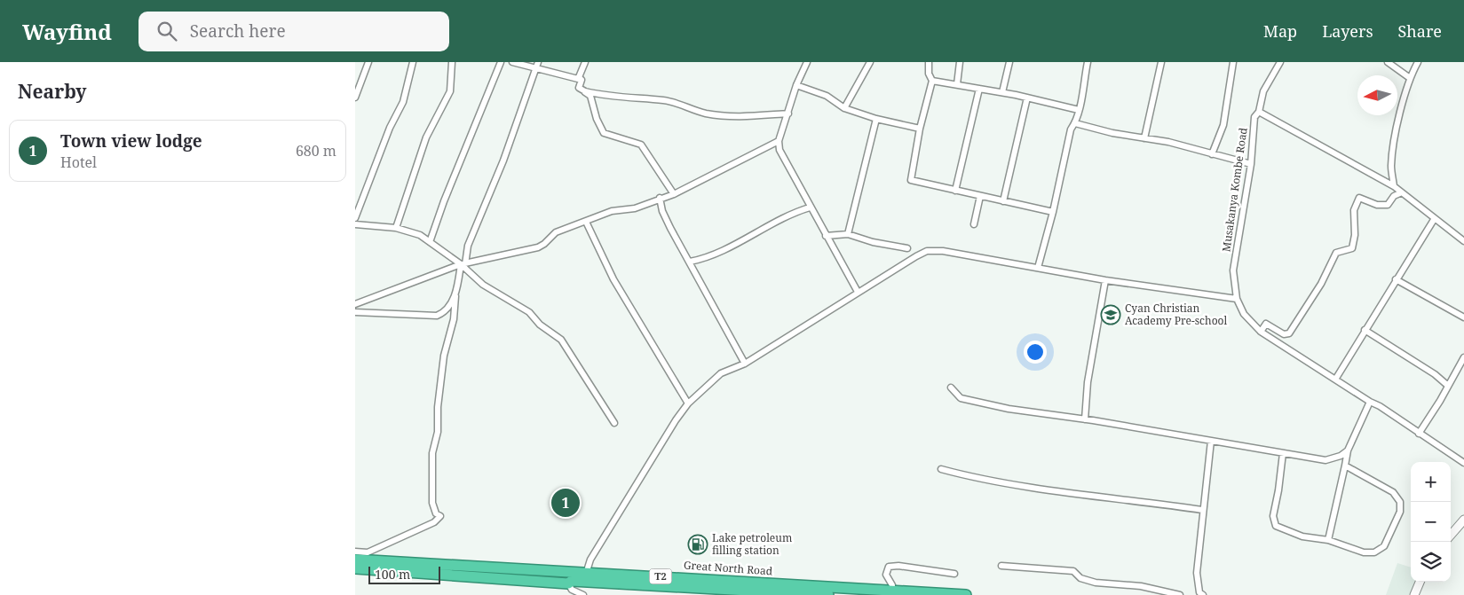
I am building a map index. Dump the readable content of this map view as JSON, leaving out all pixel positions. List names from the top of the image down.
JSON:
{
  "streets": {
    "highway": ["Great North Road", "T2"],
    "street": ["Musakanya Kombe Road"]
  },
  "places": {
    "school or university": ["Cyan Christian Academy Pre-school"],
    "fuel station": ["Lake petroleum filling station"]
  },
  "scale_bar": "100 m",
  "north": "left",
  "page": {
    "header": "Wayfind",
    "search": "Search here",
    "nav": ["Map", "Layers", "Share"],
    "heading": "Nearby",
    "list": [
      {
        "mark": "1",
        "name": "Town view lodge",
        "note": "Hotel",
        "value": "680 m"
      }
    ],
    "map_buttons": ["+", "−"],
    "pins": "1",
    "scale": "100 m"
  }
}
